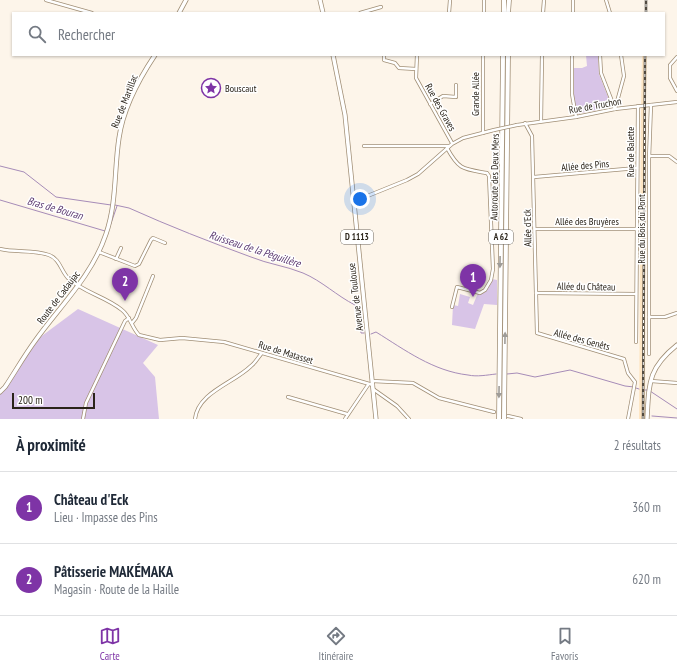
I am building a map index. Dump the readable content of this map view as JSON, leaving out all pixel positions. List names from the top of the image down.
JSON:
{
  "streets": {
    "highway": ["Autoroute des Deux Mers", "A 62"],
    "street": [
      "Grande Allée",
      "Rue de Martillac",
      "Rue de Truchon",
      "Rue des Graves",
      "Rue de Balette",
      "Allée des Pins",
      "Allée des Bruyères",
      "Allée d'Eck",
      "Rue du Bois du Pont",
      "D 1113",
      "Allée du Château",
      "Route de Cadaujac",
      "Avenue de Toulouse",
      "Allée des Genêts",
      "Rue de Matasset"
    ]
  },
  "crossings": [
    ["Grande Allée", "Rue de Truchon"],
    ["Rue de Martillac", "Route de Cadaujac"],
    ["Rue de Truchon", "Rue de Balette"],
    ["Rue de Truchon", "Allée d'Eck"],
    ["Rue de Truchon", "Rue du Bois du Pont"],
    ["Rue de Balette", "Allée des Pins"],
    ["Rue de Balette", "Allée des Bruyères"],
    ["Rue de Balette", "Allée du Château"],
    ["Allée des Pins", "Allée d'Eck"],
    ["Allée des Bruyères", "Allée d'Eck"],
    ["Allée d'Eck", "Allée du Château"],
    ["Allée d'Eck", "Allée des Genêts"],
    ["Route de Cadaujac", "Rue de Matasset"],
    ["Avenue de Toulouse", "Rue de Matasset"]
  ],
  "water": ["Bras de Bouran", "Ruisseau de la Péguillère"],
  "places": {
    "place": ["Bouscaut"]
  },
  "scale_bar": "200 m",
  "page": {
    "search": "Rechercher",
    "pins": ["1", "2"],
    "scale": "200 m",
    "heading": ["À proximité", "2 résultats"],
    "list": [
      {
        "mark": "1",
        "name": "Château d'Eck",
        "note": "Lieu · Impasse des Pins",
        "value": "360 m"
      },
      {
        "mark": "2",
        "name": "Pâtisserie MAKÉMAKA",
        "note": "Magasin · Route de la Haille",
        "value": "620 m"
      }
    ],
    "nav": ["Carte", "Itinéraire", "Favoris"]
  }
}
